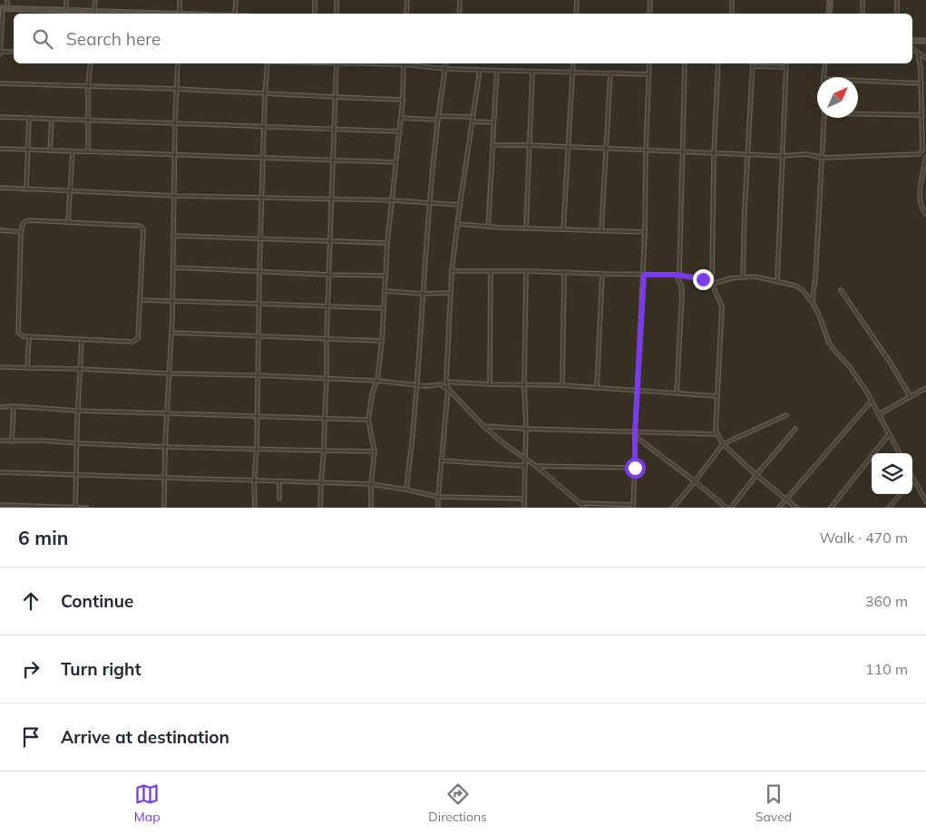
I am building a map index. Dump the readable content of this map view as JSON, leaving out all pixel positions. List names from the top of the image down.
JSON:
{
  "north": "top right",
  "page": {
    "search": "Search here",
    "heading": ["6 min", "Walk · 470 m"],
    "list": [
      ["Continue", "360 m"],
      ["Turn right", "110 m"],
      "Arrive at destination"
    ],
    "nav": ["Map", "Directions", "Saved"]
  }
}
